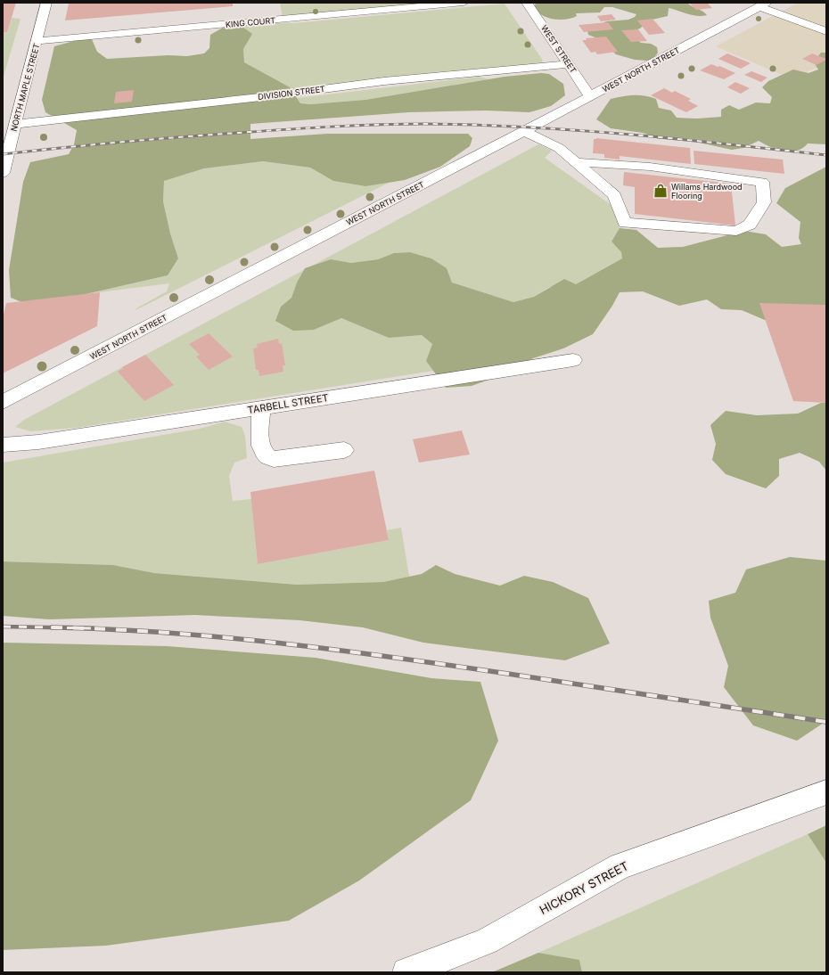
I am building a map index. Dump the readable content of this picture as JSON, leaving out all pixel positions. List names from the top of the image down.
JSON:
{
  "streets": {
    "street": [
      "KING COURT",
      "WEST STREET",
      "WEST NORTH STREET",
      "NORTH MAPLE STREET",
      "DIVISION STREET",
      "TARBELL STREET",
      "HICKORY STREET"
    ]
  },
  "crossings": [
    ["KING COURT", "NORTH MAPLE STREET"],
    ["WEST STREET", "WEST NORTH STREET"],
    ["WEST STREET", "DIVISION STREET"],
    ["NORTH MAPLE STREET", "DIVISION STREET"]
  ],
  "places": {
    "shop": ["Willams Hardwood Flooring"]
  }
}
